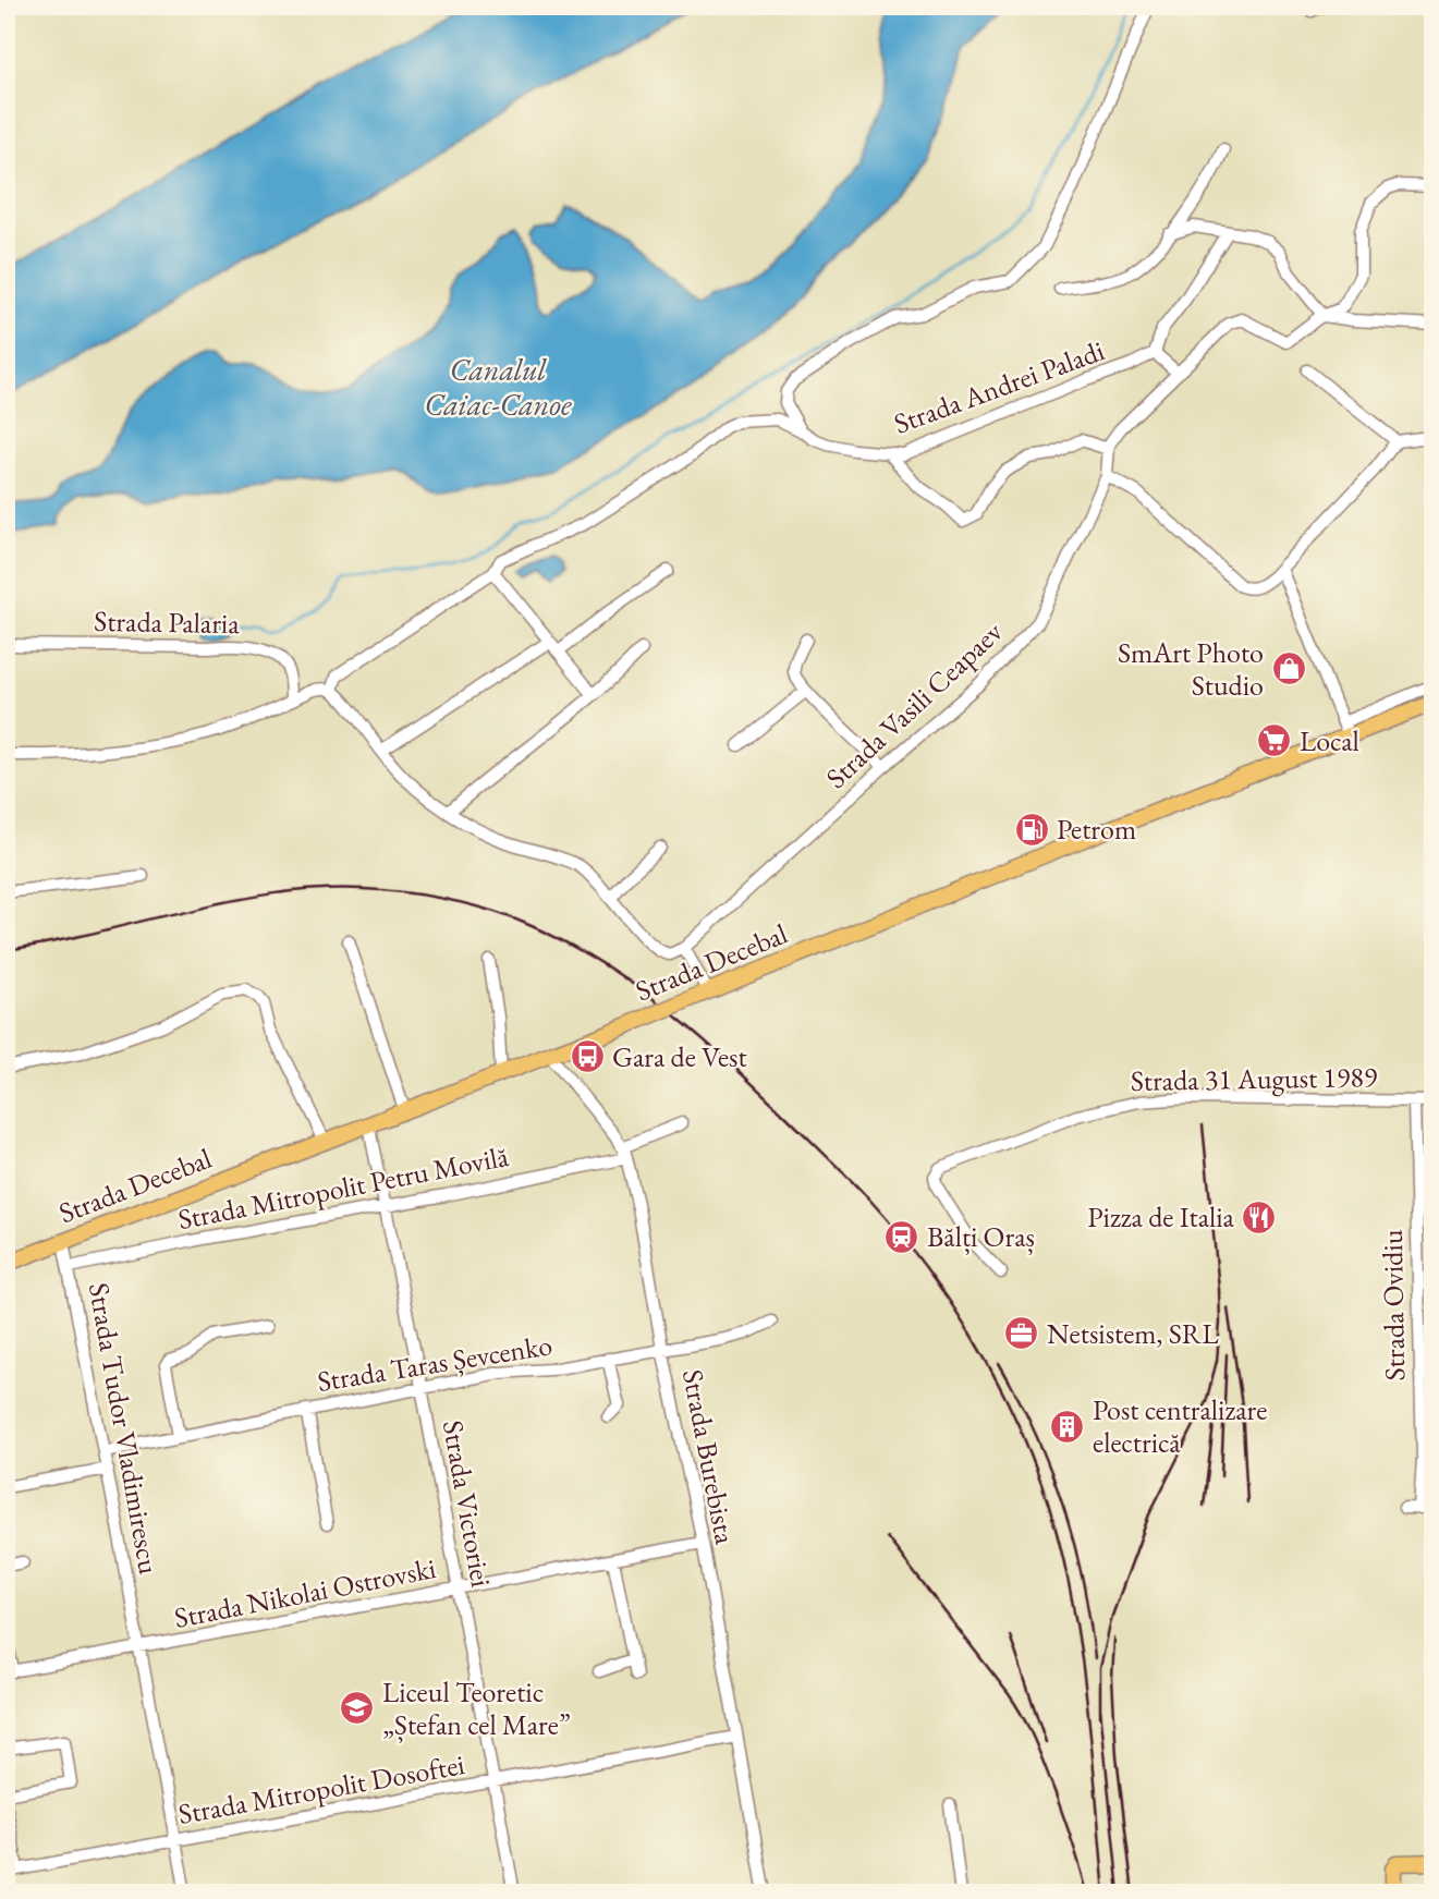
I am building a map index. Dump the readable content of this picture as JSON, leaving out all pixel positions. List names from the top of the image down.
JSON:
{
  "streets": {
    "main road": ["Strada Decebal"],
    "street": [
      "Strada Andrei Paladi",
      "Strada Palaria",
      "Strada Vasili Ceapaev",
      "Strada 31 August 1989",
      "Strada Mitropolit Petru Movilă",
      "Strada Ovidiu",
      "Strada Taras Șevcenko",
      "Strada Tudor Vladimirescu",
      "Strada Burebista",
      "Strada Victoriei",
      "Strada Nikolai Ostrovski",
      "Strada Mitropolit Dosoftei"
    ]
  },
  "crossings": [
    ["Strada Decebal", "Strada Tudor Vladimirescu"],
    ["Strada Decebal", "Strada Burebista"],
    ["Strada Decebal", "Strada Victoriei"],
    ["Strada 31 August 1989", "Strada Ovidiu"],
    ["Strada Mitropolit Petru Movilă", "Strada Tudor Vladimirescu"],
    ["Strada Mitropolit Petru Movilă", "Strada Burebista"],
    ["Strada Mitropolit Petru Movilă", "Strada Victoriei"],
    ["Strada Taras Șevcenko", "Strada Tudor Vladimirescu"],
    ["Strada Taras Șevcenko", "Strada Burebista"],
    ["Strada Taras Șevcenko", "Strada Victoriei"],
    ["Strada Tudor Vladimirescu", "Strada Nikolai Ostrovski"],
    ["Strada Tudor Vladimirescu", "Strada Mitropolit Dosoftei"],
    ["Strada Burebista", "Strada Nikolai Ostrovski"],
    ["Strada Burebista", "Strada Mitropolit Dosoftei"],
    ["Strada Victoriei", "Strada Nikolai Ostrovski"],
    ["Strada Victoriei", "Strada Mitropolit Dosoftei"]
  ],
  "water": ["Canalul Caiac-Canoe"],
  "places": {
    "shop": ["SmArt Photo Studio"],
    "supermarket": ["Local"],
    "fuel station": ["Petrom"],
    "bus stop": ["Gara de Vest"],
    "restaurant": ["Pizza de Italia"],
    "station": ["Bălți Oraș"],
    "office": ["Netsistem, SRL"],
    "building": ["Post centralizare electrică"],
    "school or university": ["Liceul Teoretic „Ștefan cel Mare”"]
  }
}
